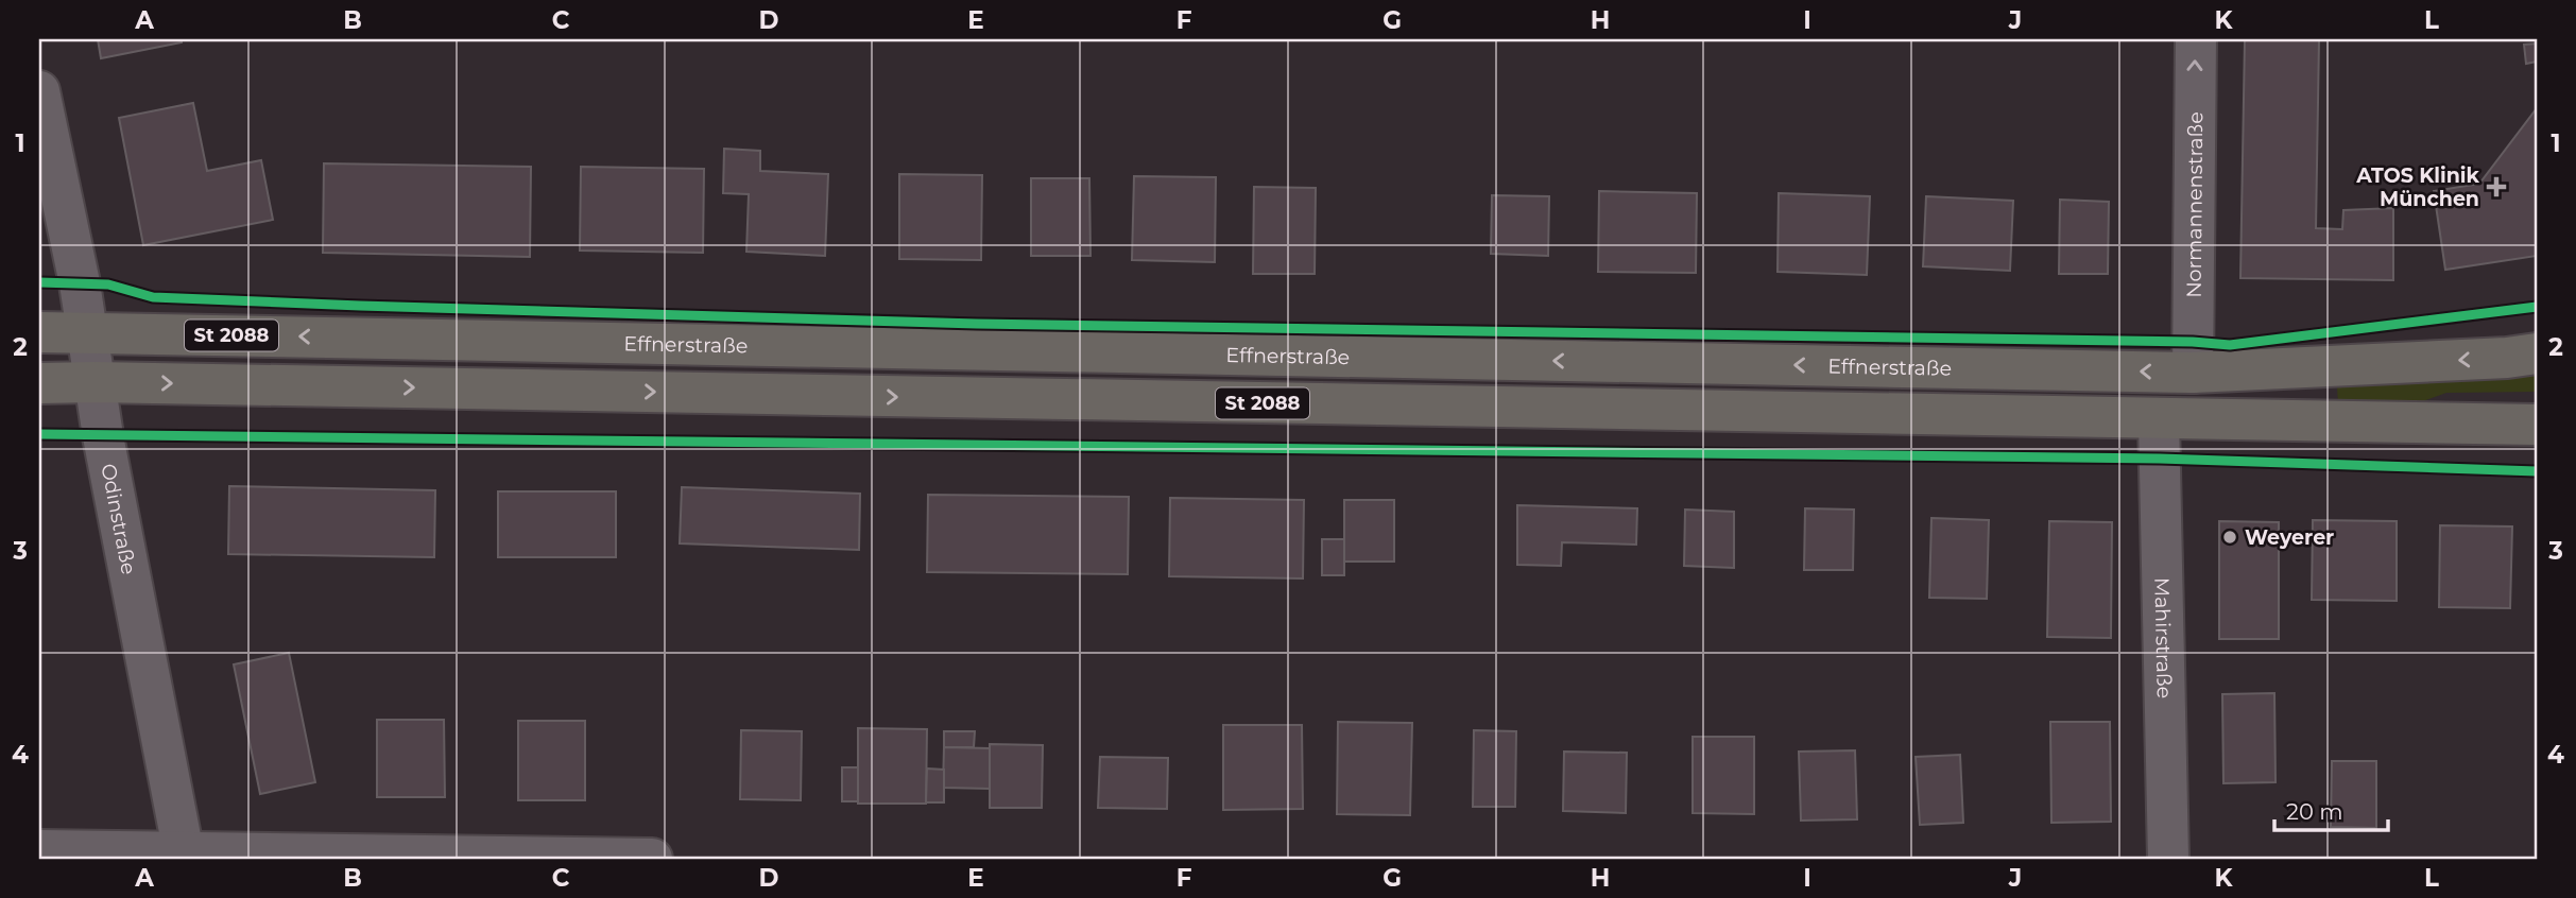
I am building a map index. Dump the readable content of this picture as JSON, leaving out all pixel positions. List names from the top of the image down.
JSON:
{
  "streets": {
    "main road": ["St 2088", "Effnerstraße"],
    "street": ["Normannenstraße", "Odinstraße", "Mahirstraße"]
  },
  "crossings": [
    ["Normannenstraße", "Effnerstraße"],
    ["St 2088", "Odinstraße"],
    ["St 2088", "Mahirstraße"],
    ["Effnerstraße", "Odinstraße"]
  ],
  "one_way": ["Normannenstraße"],
  "places": {
    "health": ["ATOS Klinik München"],
    "other": ["Weyerer"]
  },
  "scale_bar": "20 m",
  "grid": {
    "columns": [
      "A",
      "B",
      "C",
      "D",
      "E",
      "F",
      "G",
      "H",
      "I",
      "J",
      "K",
      "L"
    ],
    "rows": [
      "1",
      "2",
      "3",
      "4"
    ]
  }
}
